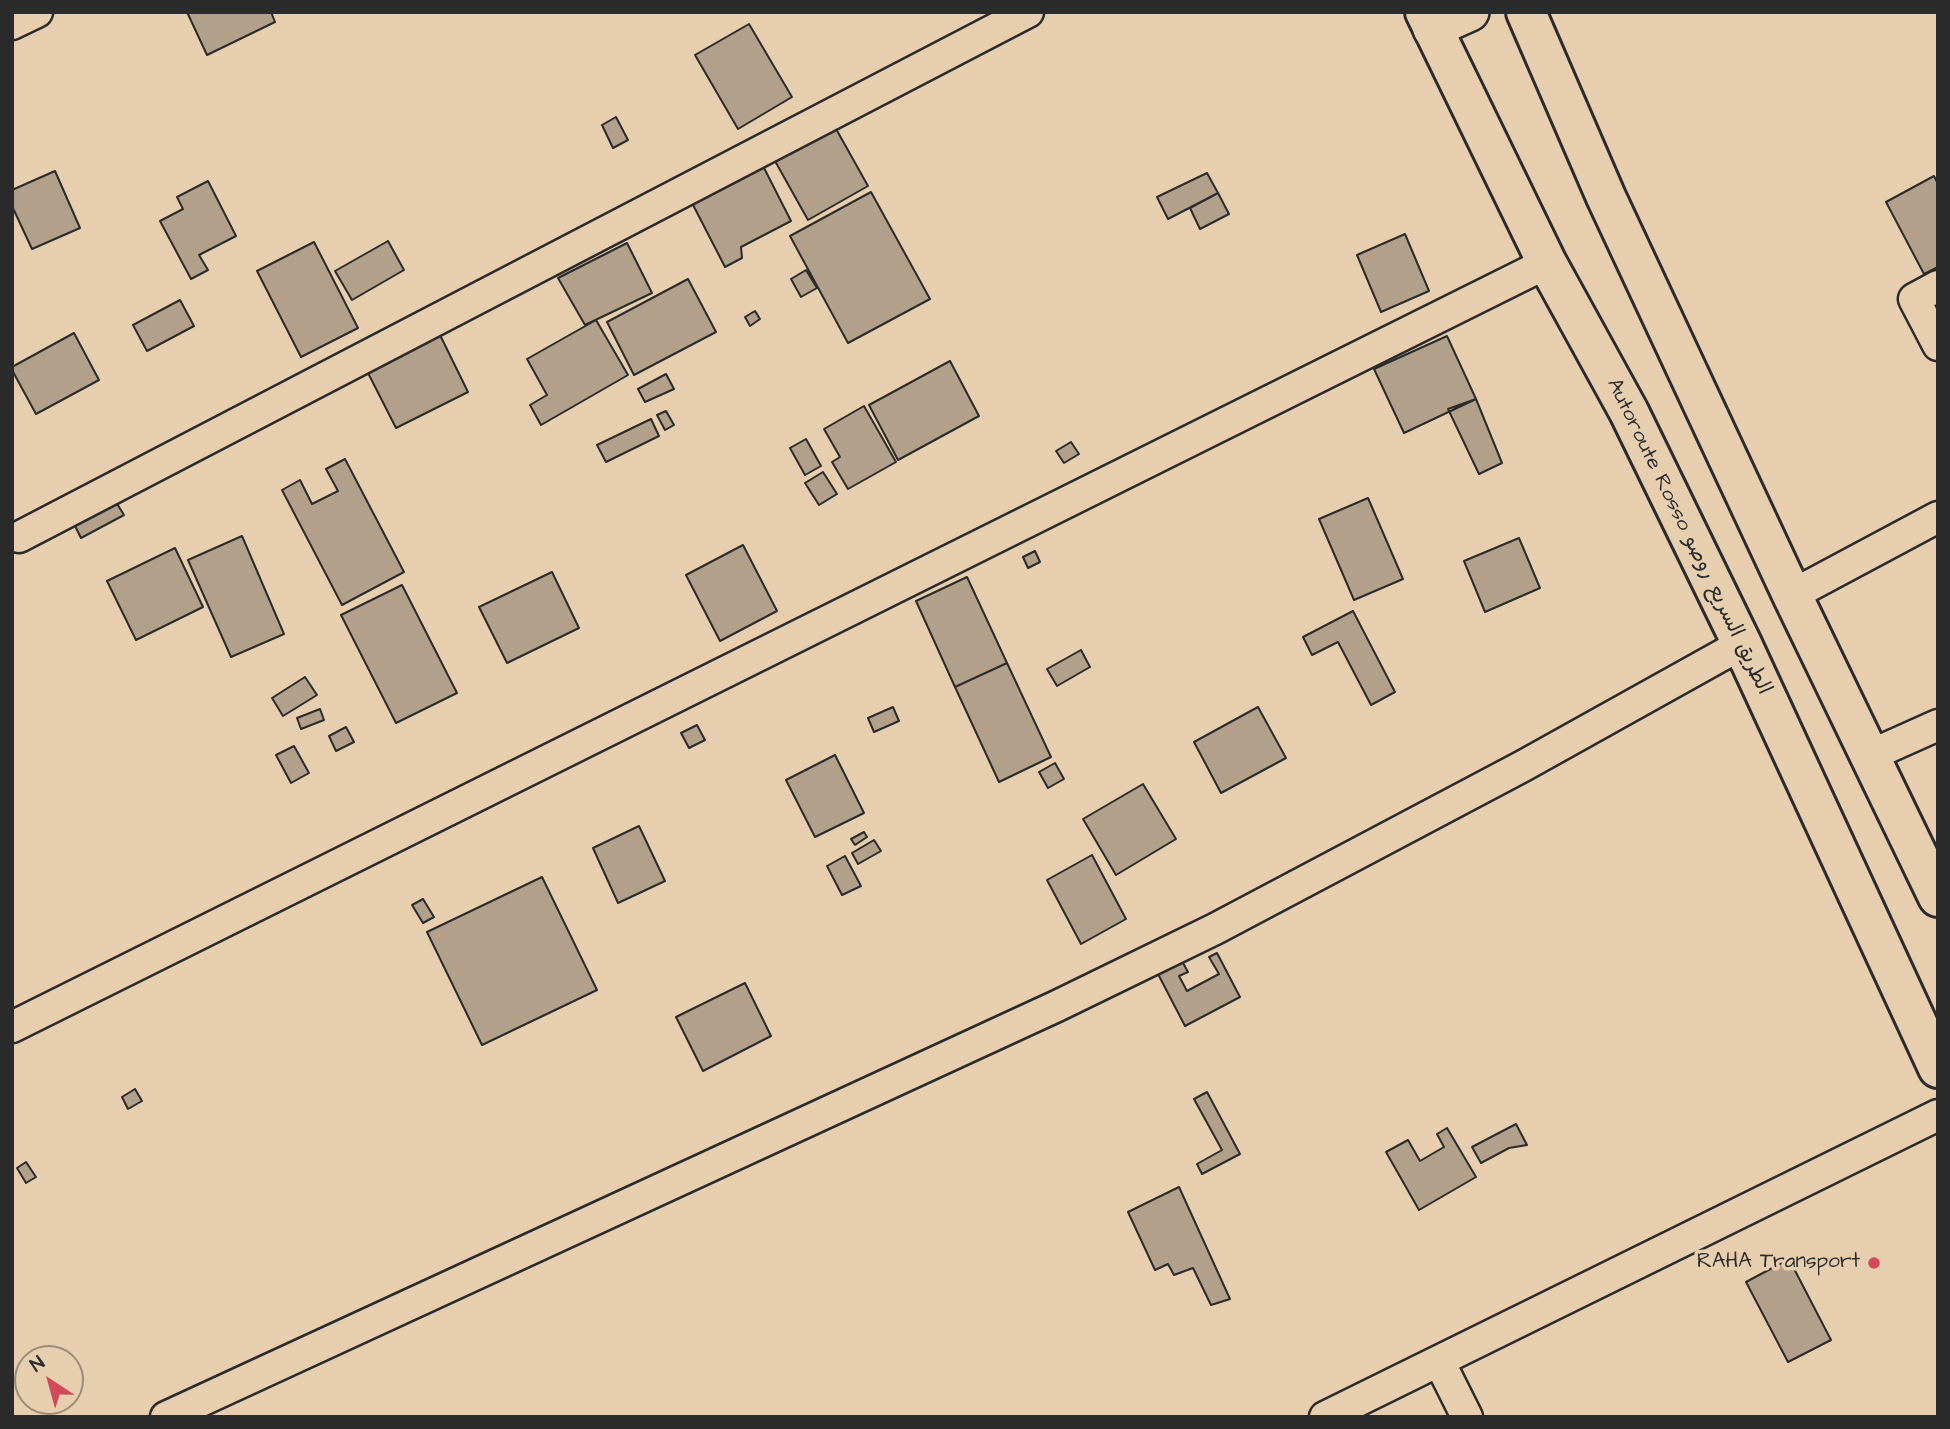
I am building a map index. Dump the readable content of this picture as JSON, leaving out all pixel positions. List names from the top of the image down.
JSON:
{
  "streets": {
    "highway": ["Autoroute Rosso الطريق السريع روصو"]
  },
  "places": ["RAHA Transport"],
  "north": "top left"
}
